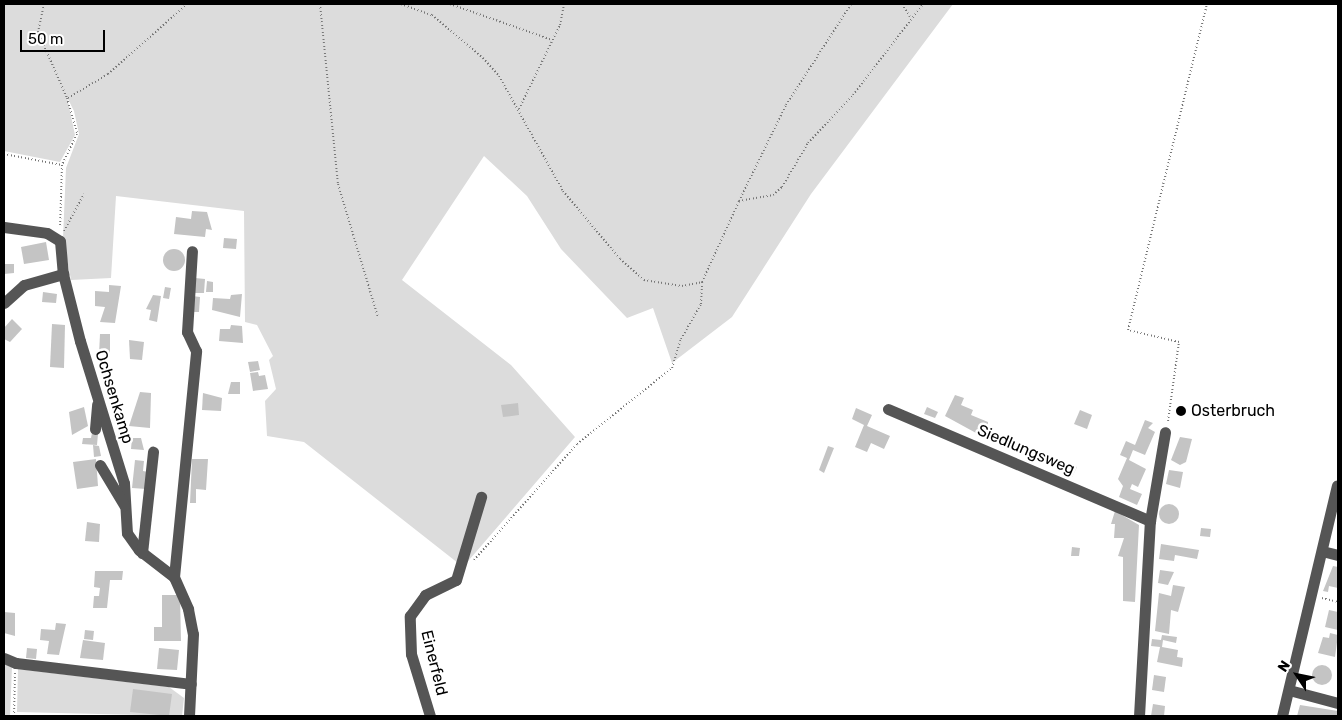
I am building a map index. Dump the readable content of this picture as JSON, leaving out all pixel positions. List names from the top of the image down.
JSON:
{
  "streets": {
    "street": ["Ochsenkamp", "Siedlungsweg", "Einerfeld"]
  },
  "places": ["Osterbruch"],
  "scale_bar": "50 m",
  "north": "top left"
}
